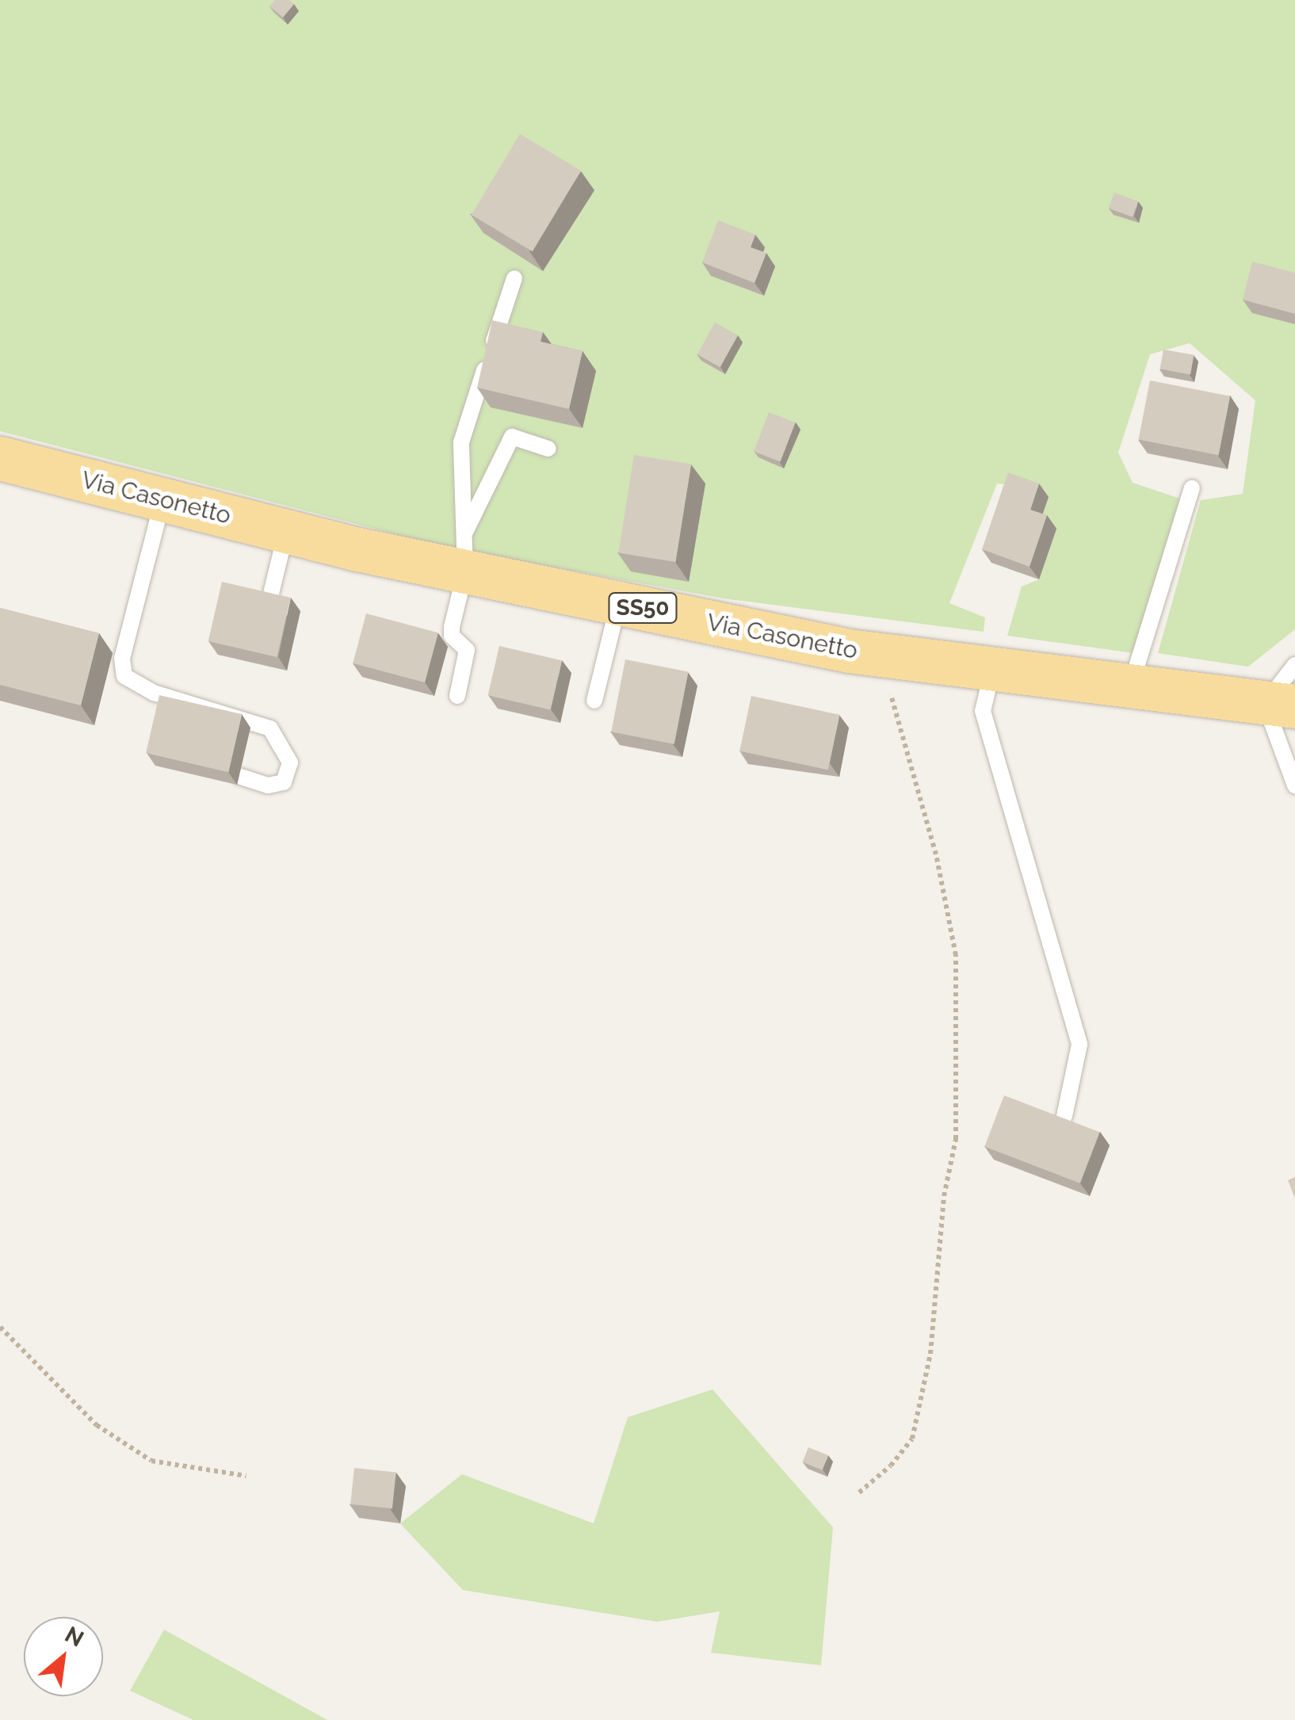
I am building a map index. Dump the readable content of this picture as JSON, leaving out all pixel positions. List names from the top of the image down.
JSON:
{
  "streets": {
    "main road": ["Via Casonetto", "SS50"]
  },
  "north": "top right"
}
